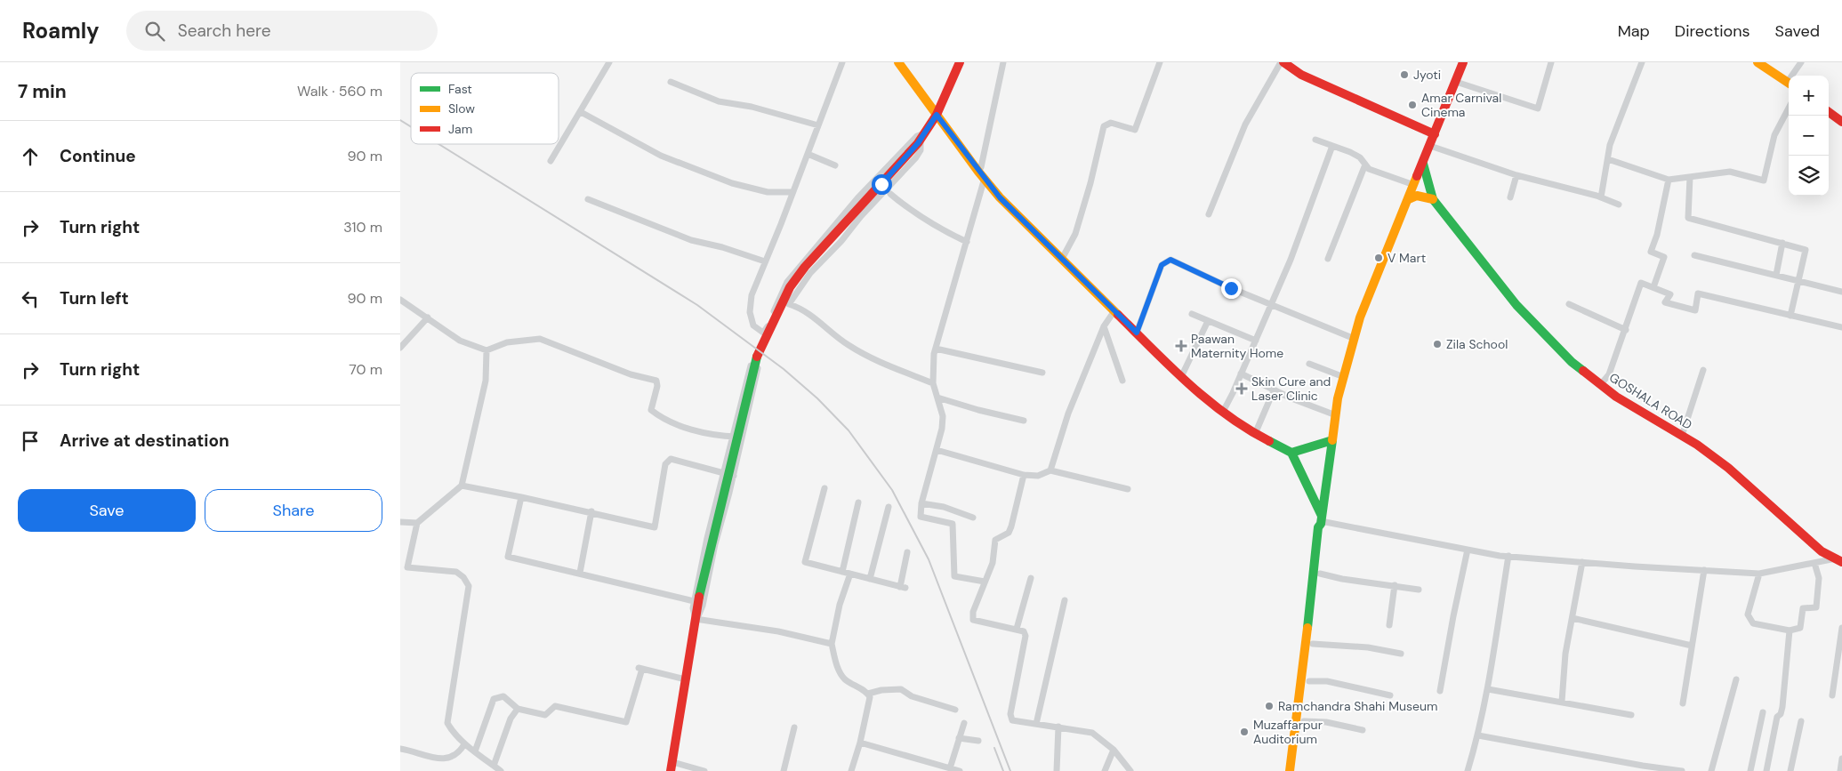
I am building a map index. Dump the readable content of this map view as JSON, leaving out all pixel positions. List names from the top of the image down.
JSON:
{
  "streets": {
    "main road": ["GOSHALA ROAD"]
  },
  "places": {
    "other": [
      "Jyoti",
      "Amar Carnival Cinema",
      "V Mart",
      "Zila School",
      "Ramchandra Shahi Museum",
      "Muzaffarpur Auditorium"
    ],
    "health": ["Paawan Maternity Home", "Skin Cure and Laser Clinic"]
  },
  "legend": ["Fast", "Slow", "Jam"],
  "page": {
    "header": "Roamly",
    "search": "Search here",
    "nav": ["Map", "Directions", "Saved"],
    "heading": ["7 min", "Walk · 560 m"],
    "map_buttons": ["+", "−"],
    "list": [
      ["Continue", "90 m"],
      ["Turn right", "310 m"],
      ["Turn left", "90 m"],
      ["Turn right", "70 m"],
      "Arrive at destination"
    ],
    "buttons": ["Save", "Share"]
  }
}
